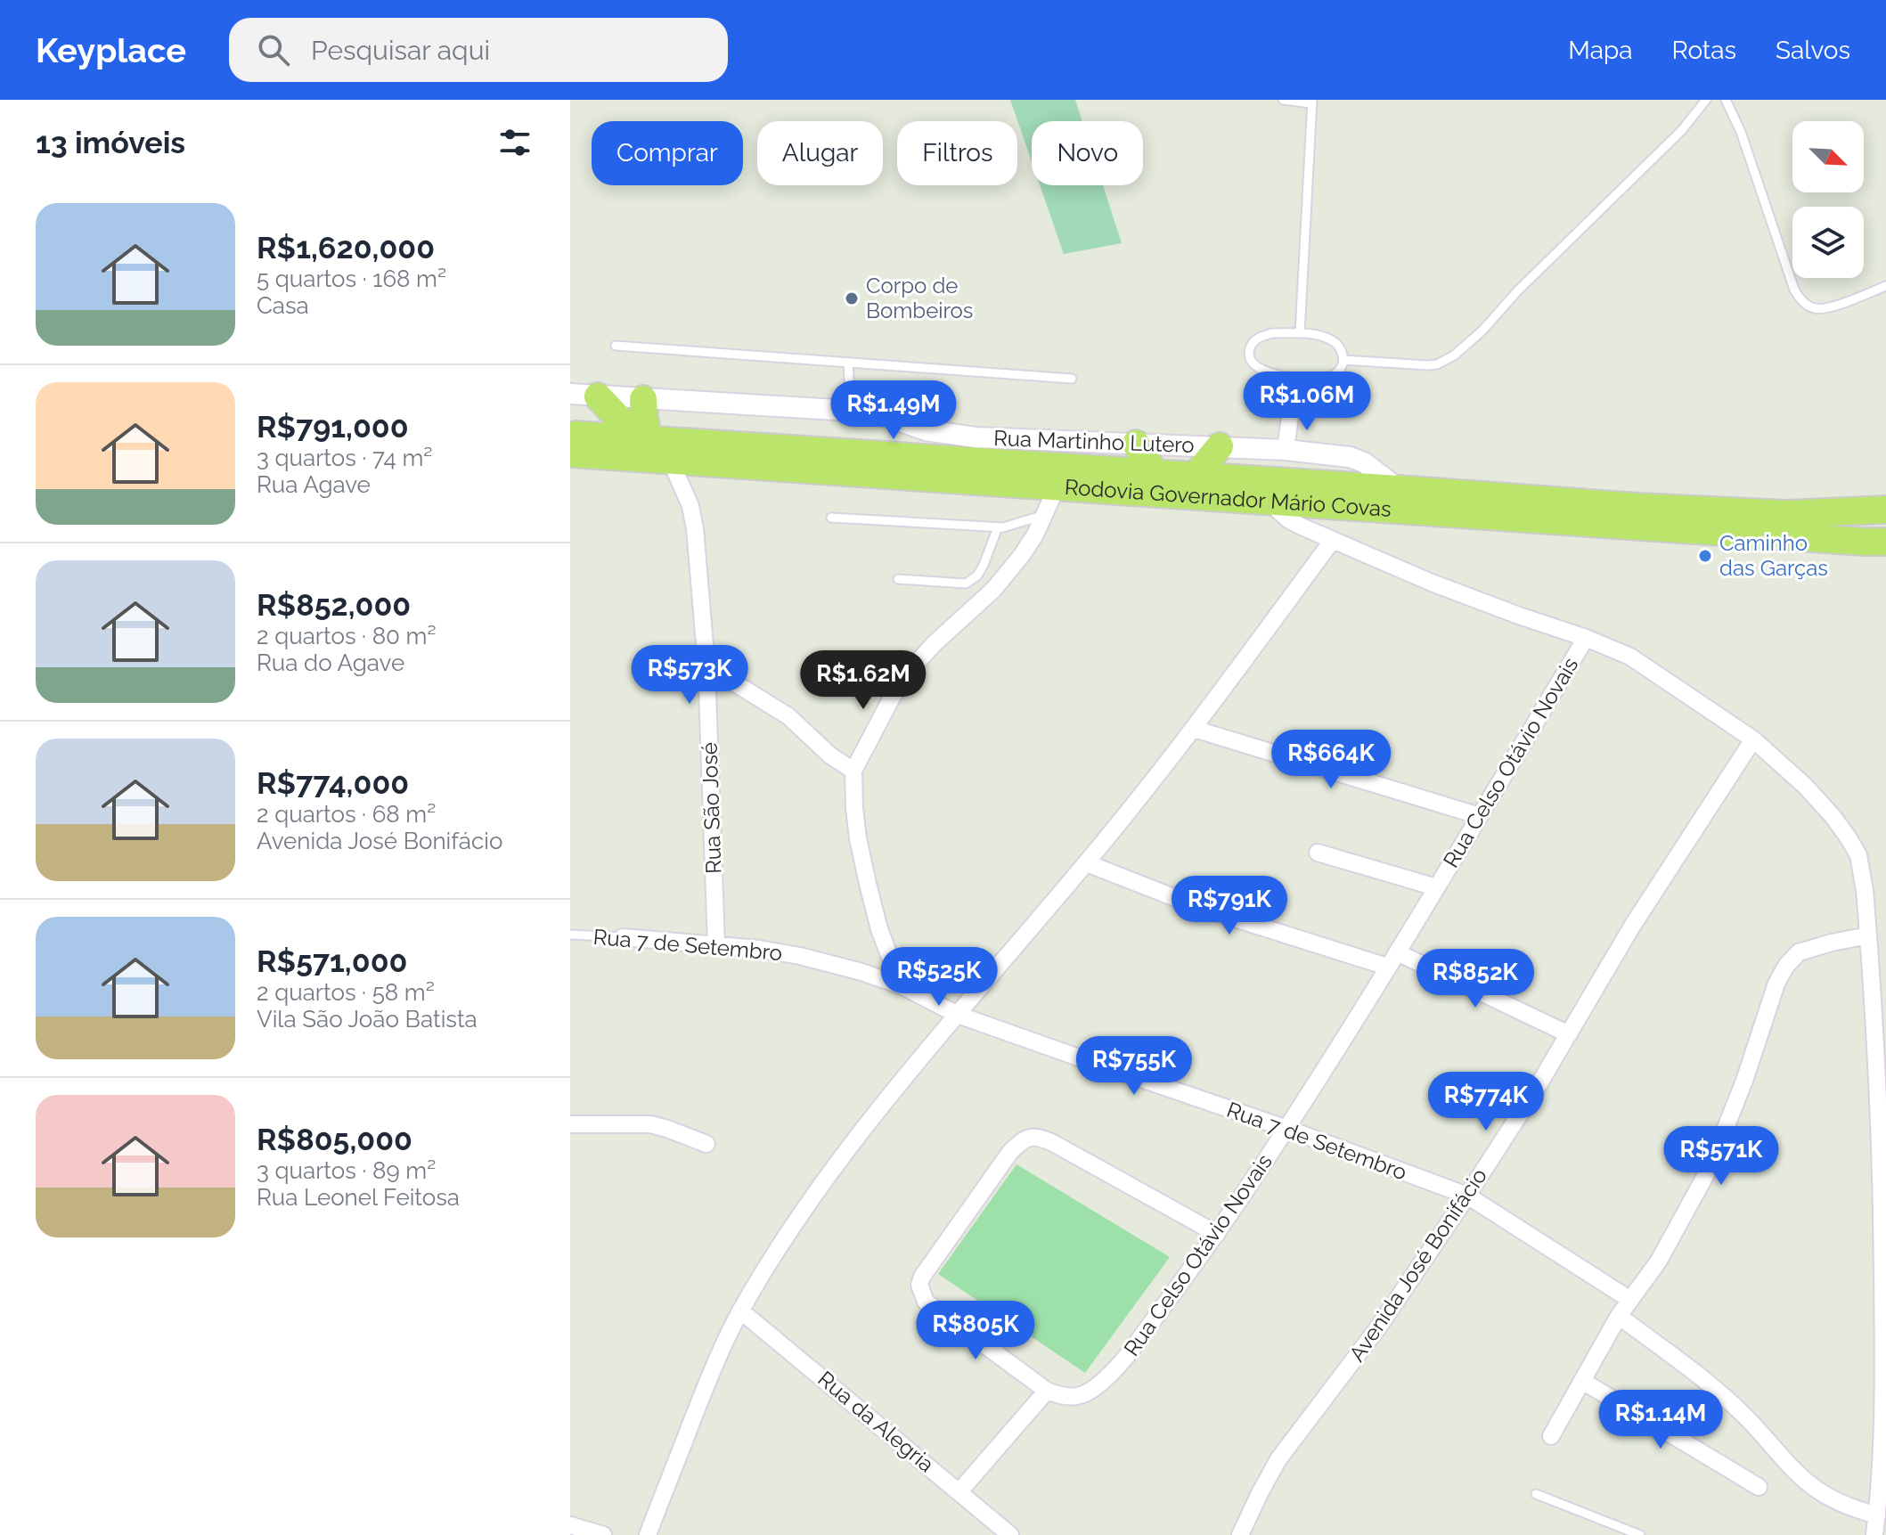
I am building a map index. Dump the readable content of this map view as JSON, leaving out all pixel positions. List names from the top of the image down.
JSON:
{
  "streets": {
    "highway": ["Rodovia Governador Mário Covas"],
    "street": [
      "Rua Martinho Lutero",
      "Rua Celso Otávio Novais",
      "Rua São José",
      "Rua 7 de Setembro",
      "Avenida José Bonifácio",
      "Rua da Alegria"
    ]
  },
  "crossings": [
    ["Rua Martinho Lutero", "Rodovia Governador Mário Covas"],
    ["Rodovia Governador Mário Covas", "Rua São José"],
    ["Rua Celso Otávio Novais", "Rua 7 de Setembro"],
    ["Rua São José", "Rua 7 de Setembro"],
    ["Rua 7 de Setembro", "Avenida José Bonifácio"]
  ],
  "places": ["Corpo de Bombeiros", "Caminho das Garças"],
  "north": "bottom right",
  "page": {
    "header": "Keyplace",
    "search": "Pesquisar aqui",
    "nav": ["Mapa", "Rotas", "Salvos"],
    "heading": "13 imóveis",
    "chip": [
      "Comprar",
      "Alugar",
      "Filtros",
      "Novo"
    ],
    "list": [
      {
        "name": "R$1,620,000",
        "note": "5 quartos · 168 m² · Casa"
      },
      {
        "name": "R$791,000",
        "note": "3 quartos · 74 m² · Rua Agave"
      },
      {
        "name": "R$852,000",
        "note": "2 quartos · 80 m² · Rua do Agave"
      },
      {
        "name": "R$774,000",
        "note": "2 quartos · 68 m² · Avenida José Bonifácio"
      },
      {
        "name": "R$571,000",
        "note": "2 quartos · 58 m² · Vila São João Batista"
      },
      {
        "name": "R$805,000",
        "note": "3 quartos · 89 m² · Rua Leonel Feitosa"
      }
    ],
    "price": [
      "R$1.06M",
      "R$1.49M",
      "R$573K",
      "R$1.62M",
      "R$664K",
      "R$791K",
      "R$525K",
      "R$852K",
      "R$755K",
      "R$774K",
      "R$571K",
      "R$805K",
      "R$1.14M"
    ]
  }
}
